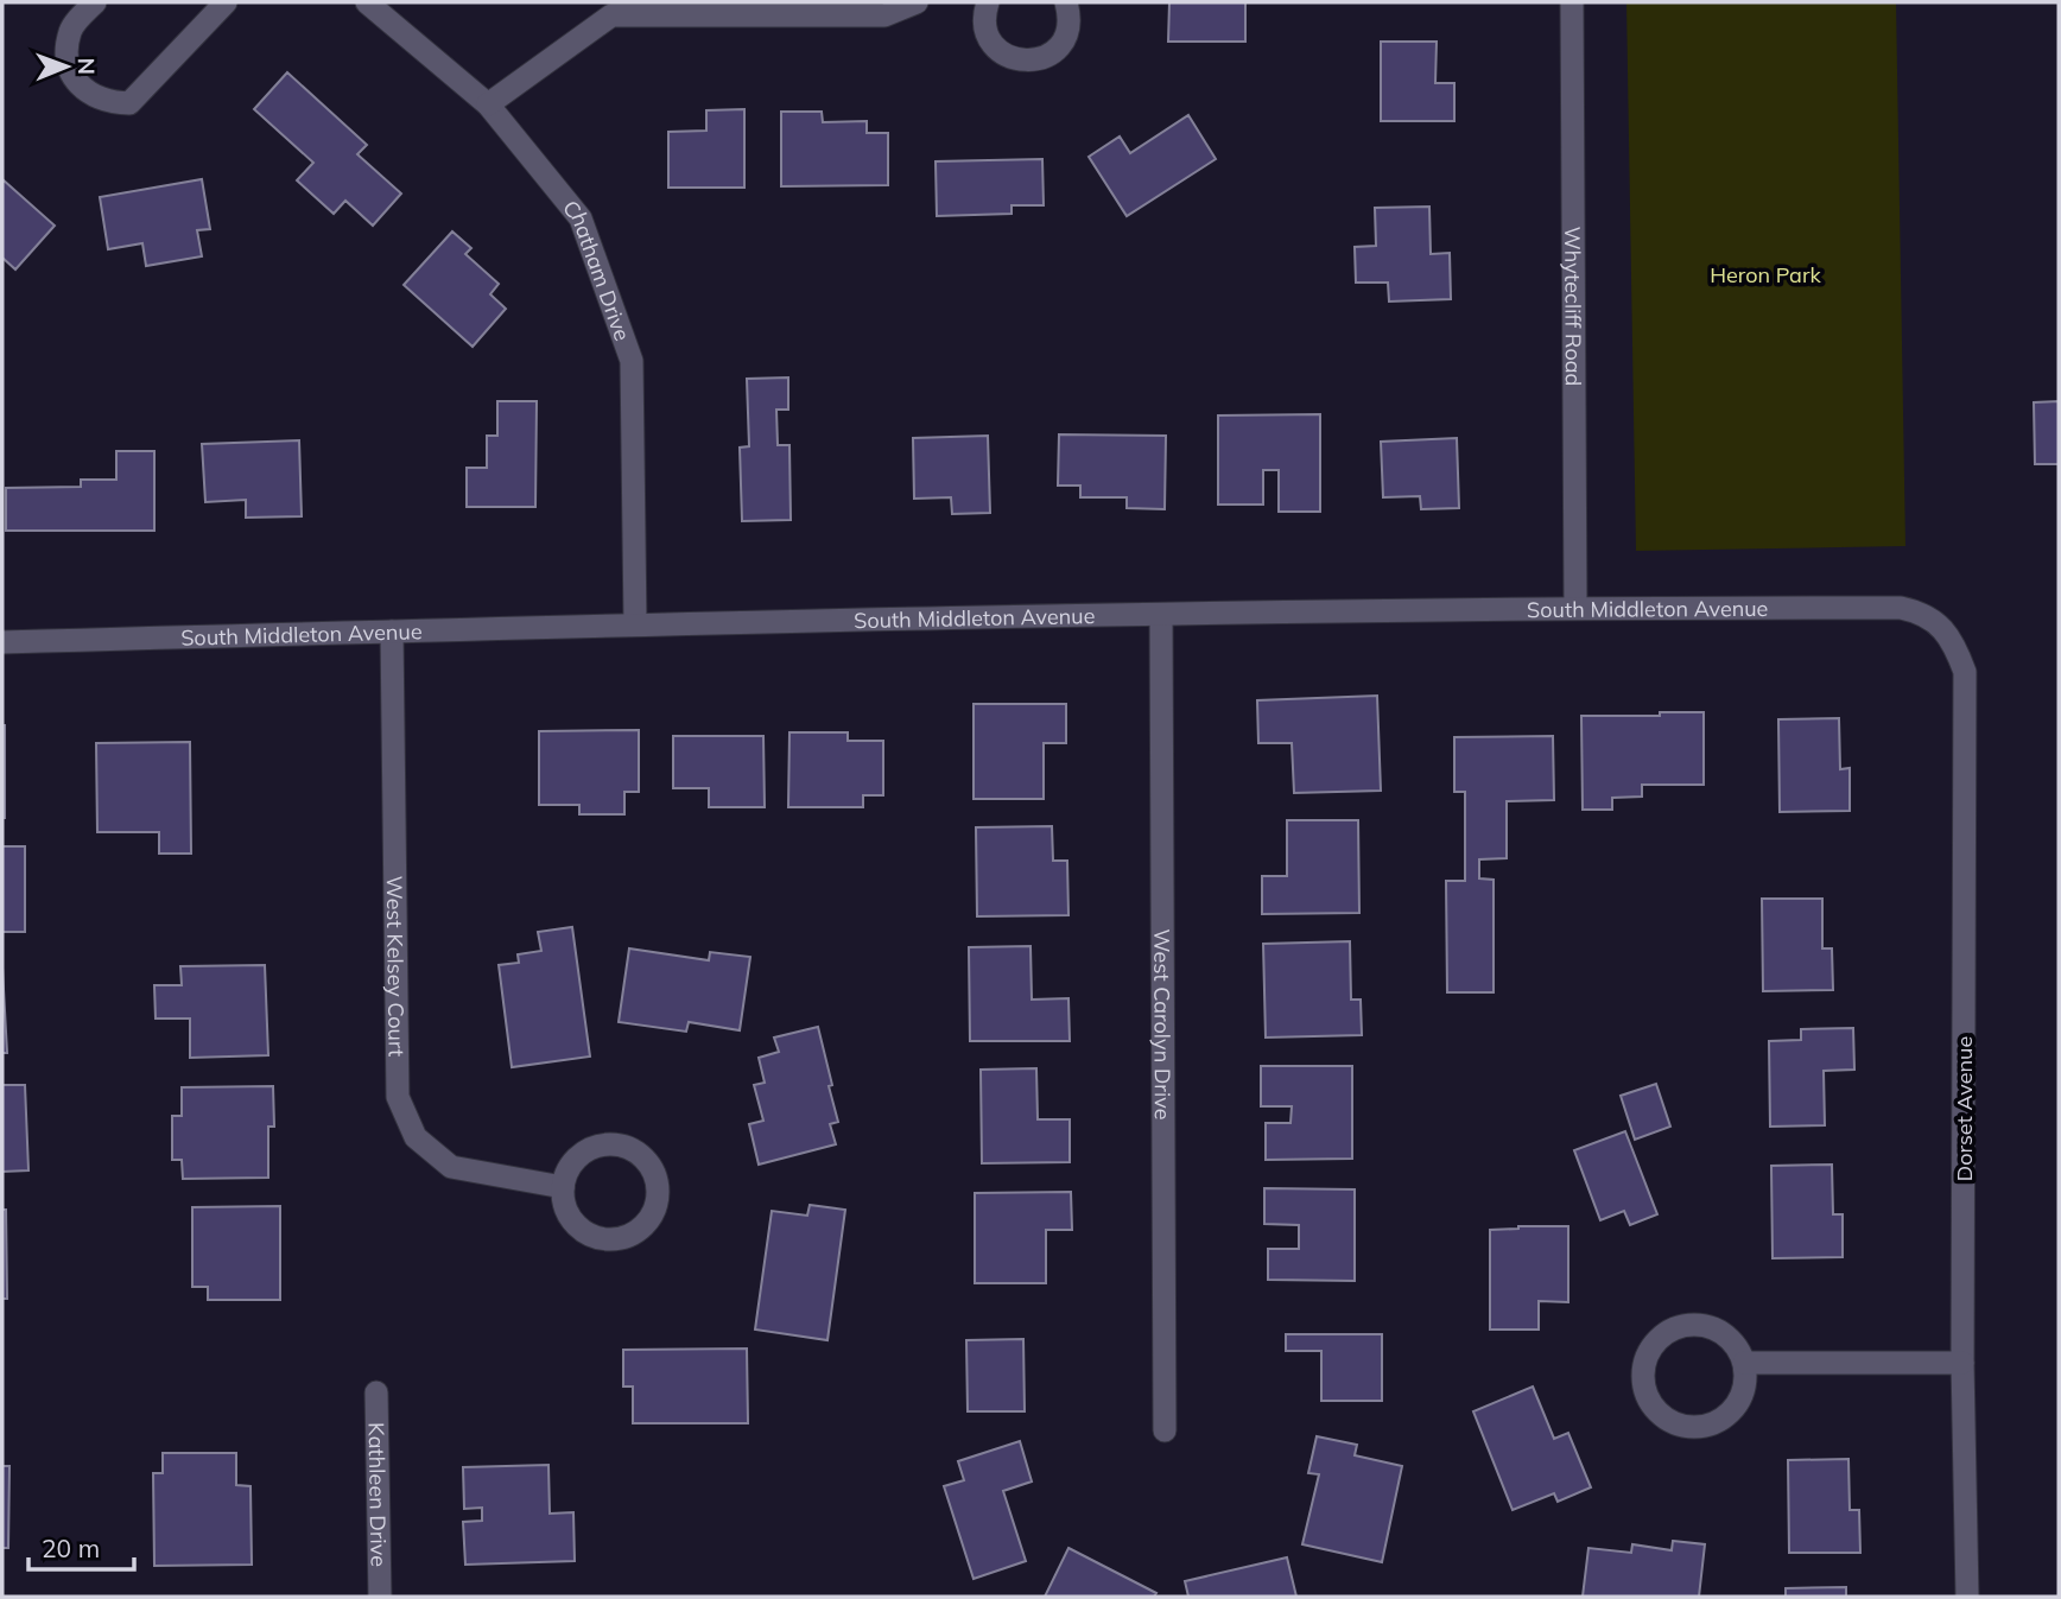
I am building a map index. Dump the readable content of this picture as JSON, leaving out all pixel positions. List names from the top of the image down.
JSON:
{
  "streets": {
    "street": [
      "Chatham Drive",
      "Whytecliff Road",
      "South Middleton Avenue",
      "West Kelsey Court",
      "West Carolyn Drive",
      "Dorset Avenue",
      "Kathleen Drive"
    ]
  },
  "crossings": [
    ["Chatham Drive", "South Middleton Avenue"],
    ["Whytecliff Road", "South Middleton Avenue"],
    ["South Middleton Avenue", "West Kelsey Court"],
    ["South Middleton Avenue", "West Carolyn Drive"],
    ["South Middleton Avenue", "Dorset Avenue"]
  ],
  "parks": ["Heron Park"],
  "scale_bar": "20 m",
  "north": "right"
}
